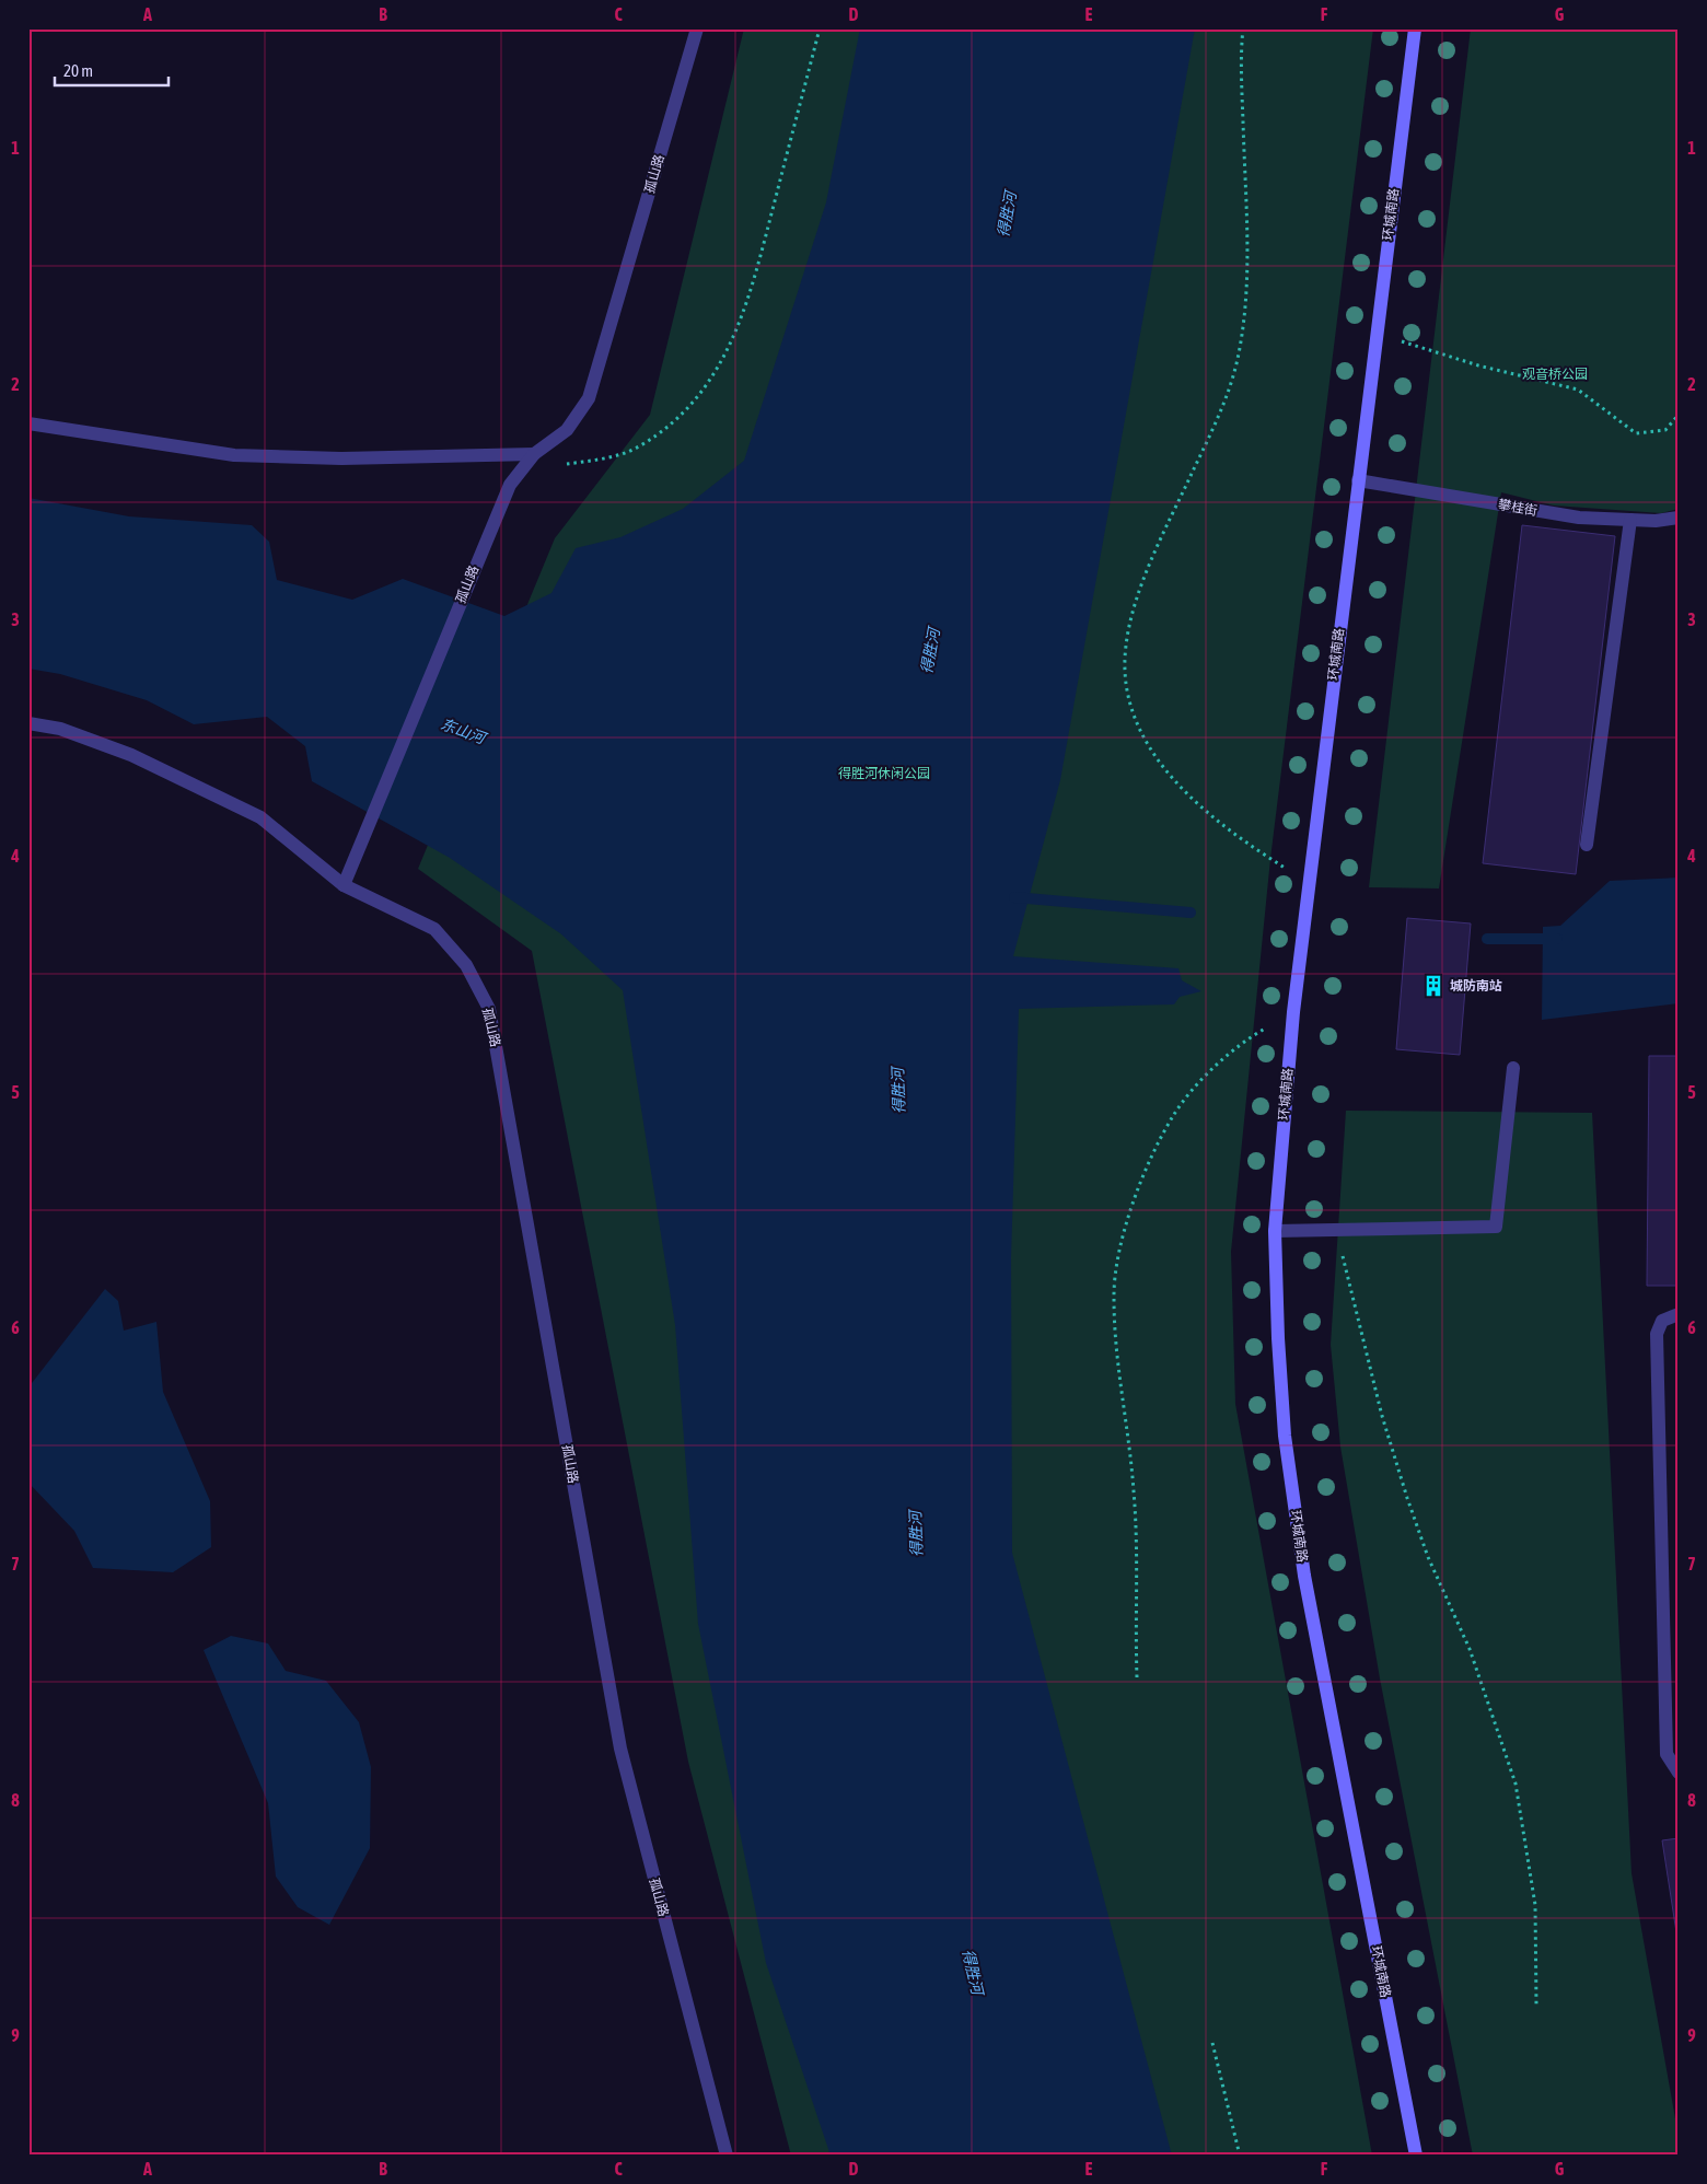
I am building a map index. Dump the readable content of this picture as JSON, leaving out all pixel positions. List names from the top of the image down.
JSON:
{
  "streets": {
    "main road": ["环城南路"],
    "street": ["孤山路", "攀桂街"]
  },
  "crossings": [
    ["环城南路", "攀桂街"]
  ],
  "water": ["得胜河", "东山河"],
  "parks": ["观音桥公园", "得胜河休闲公园"],
  "places": {
    "building": ["城防南站"]
  },
  "scale_bar": "20 m",
  "grid": {
    "columns": [
      "A",
      "B",
      "C",
      "D",
      "E",
      "F",
      "G"
    ],
    "rows": [
      "1",
      "2",
      "3",
      "4",
      "5",
      "6",
      "7",
      "8",
      "9"
    ]
  }
}
